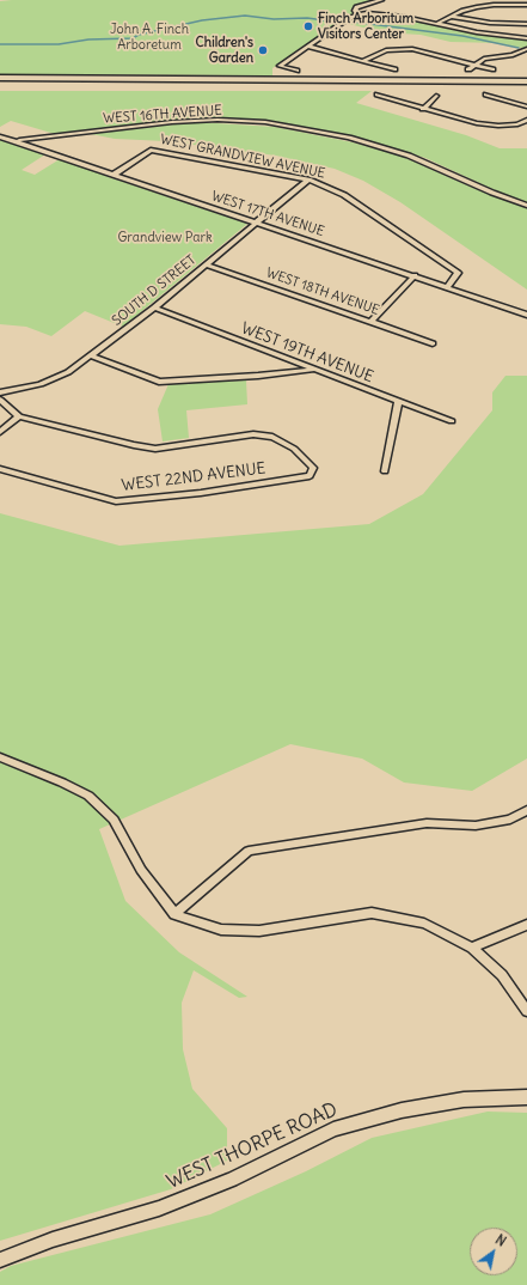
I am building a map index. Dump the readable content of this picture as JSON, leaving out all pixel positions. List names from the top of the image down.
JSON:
{
  "streets": {
    "street": [
      "WEST 16TH AVENUE",
      "WEST GRANDVIEW AVENUE",
      "WEST 17TH AVENUE",
      "SOUTH D STREET",
      "WEST 18TH AVENUE",
      "WEST 19TH AVENUE",
      "WEST 22ND AVENUE",
      "WEST THORPE ROAD"
    ]
  },
  "crossings": [
    ["WEST 16TH AVENUE", "WEST 17TH AVENUE"],
    ["WEST GRANDVIEW AVENUE", "WEST 17TH AVENUE"],
    ["WEST GRANDVIEW AVENUE", "SOUTH D STREET"],
    ["WEST 17TH AVENUE", "SOUTH D STREET"],
    ["SOUTH D STREET", "WEST 18TH AVENUE"],
    ["SOUTH D STREET", "WEST 19TH AVENUE"]
  ],
  "parks": ["John A. Finch Arboretum", "Grandview Park"],
  "places": ["Finch Arboritum Visitors Center", "Children's Garden"],
  "north": "top right"
}
